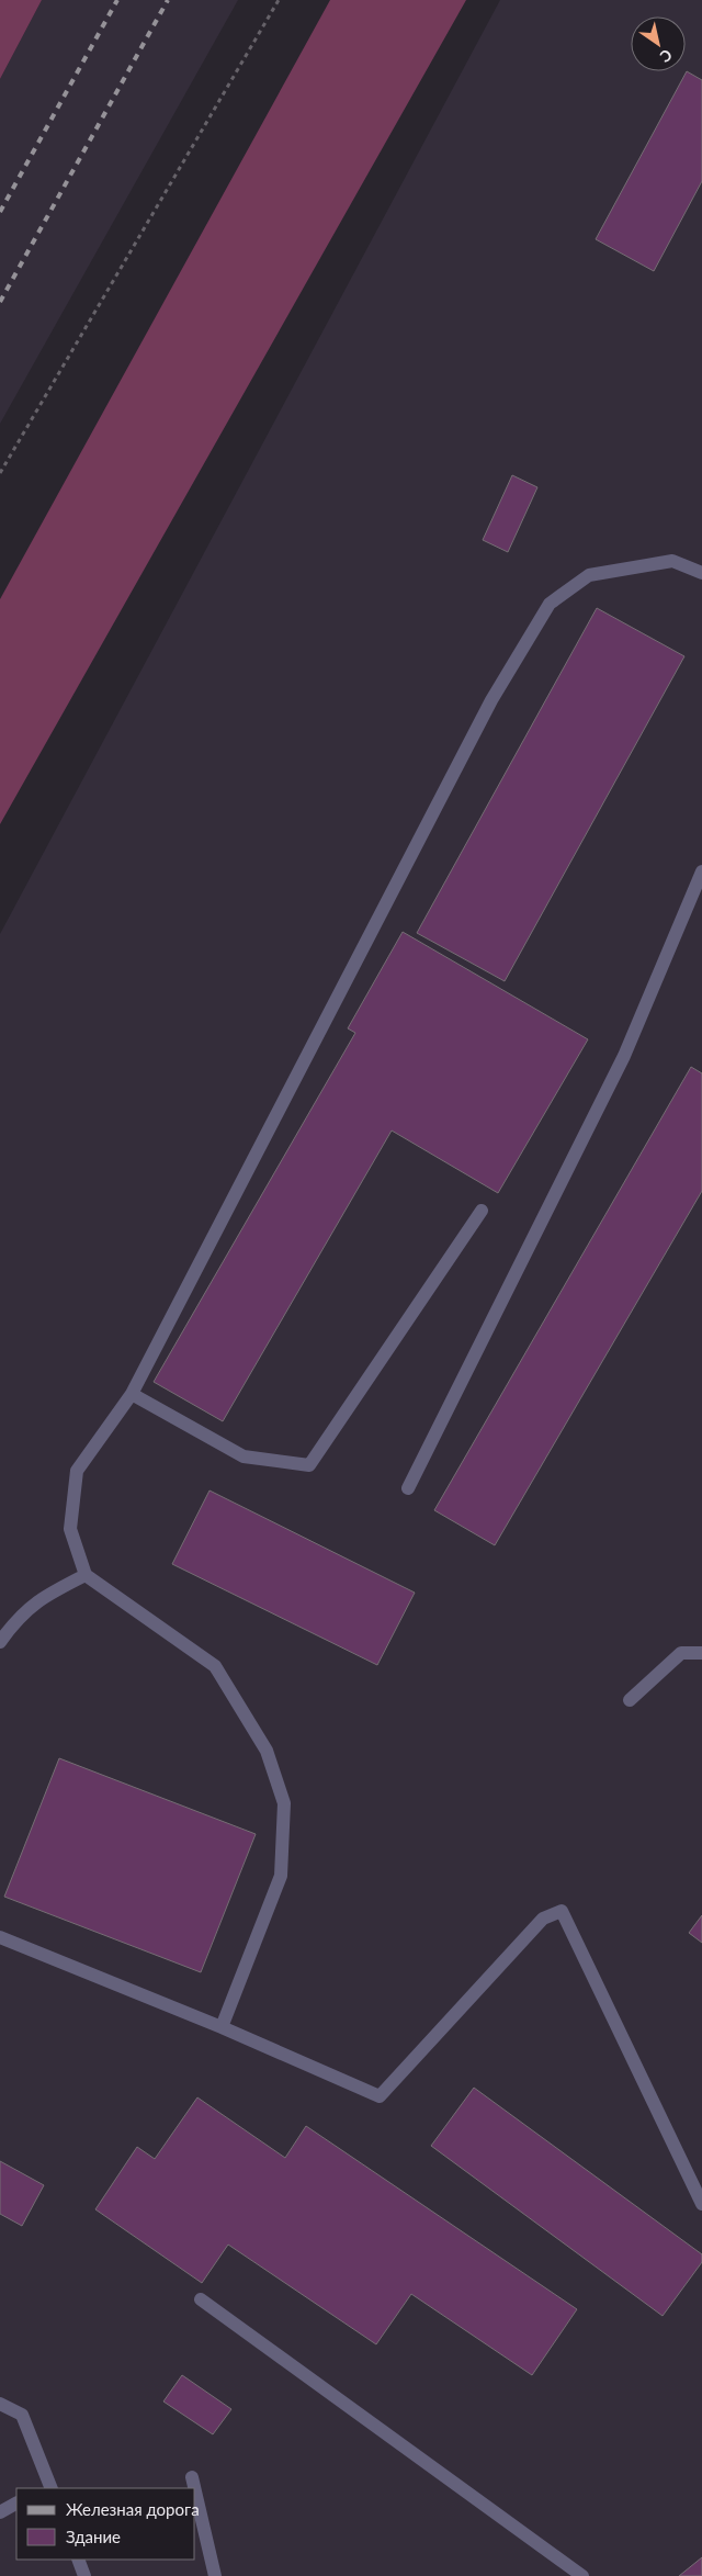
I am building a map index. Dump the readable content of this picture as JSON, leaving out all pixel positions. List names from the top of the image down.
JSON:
{
  "legend": ["Железная дорога", "Здание"],
  "north": "bottom right"
}
